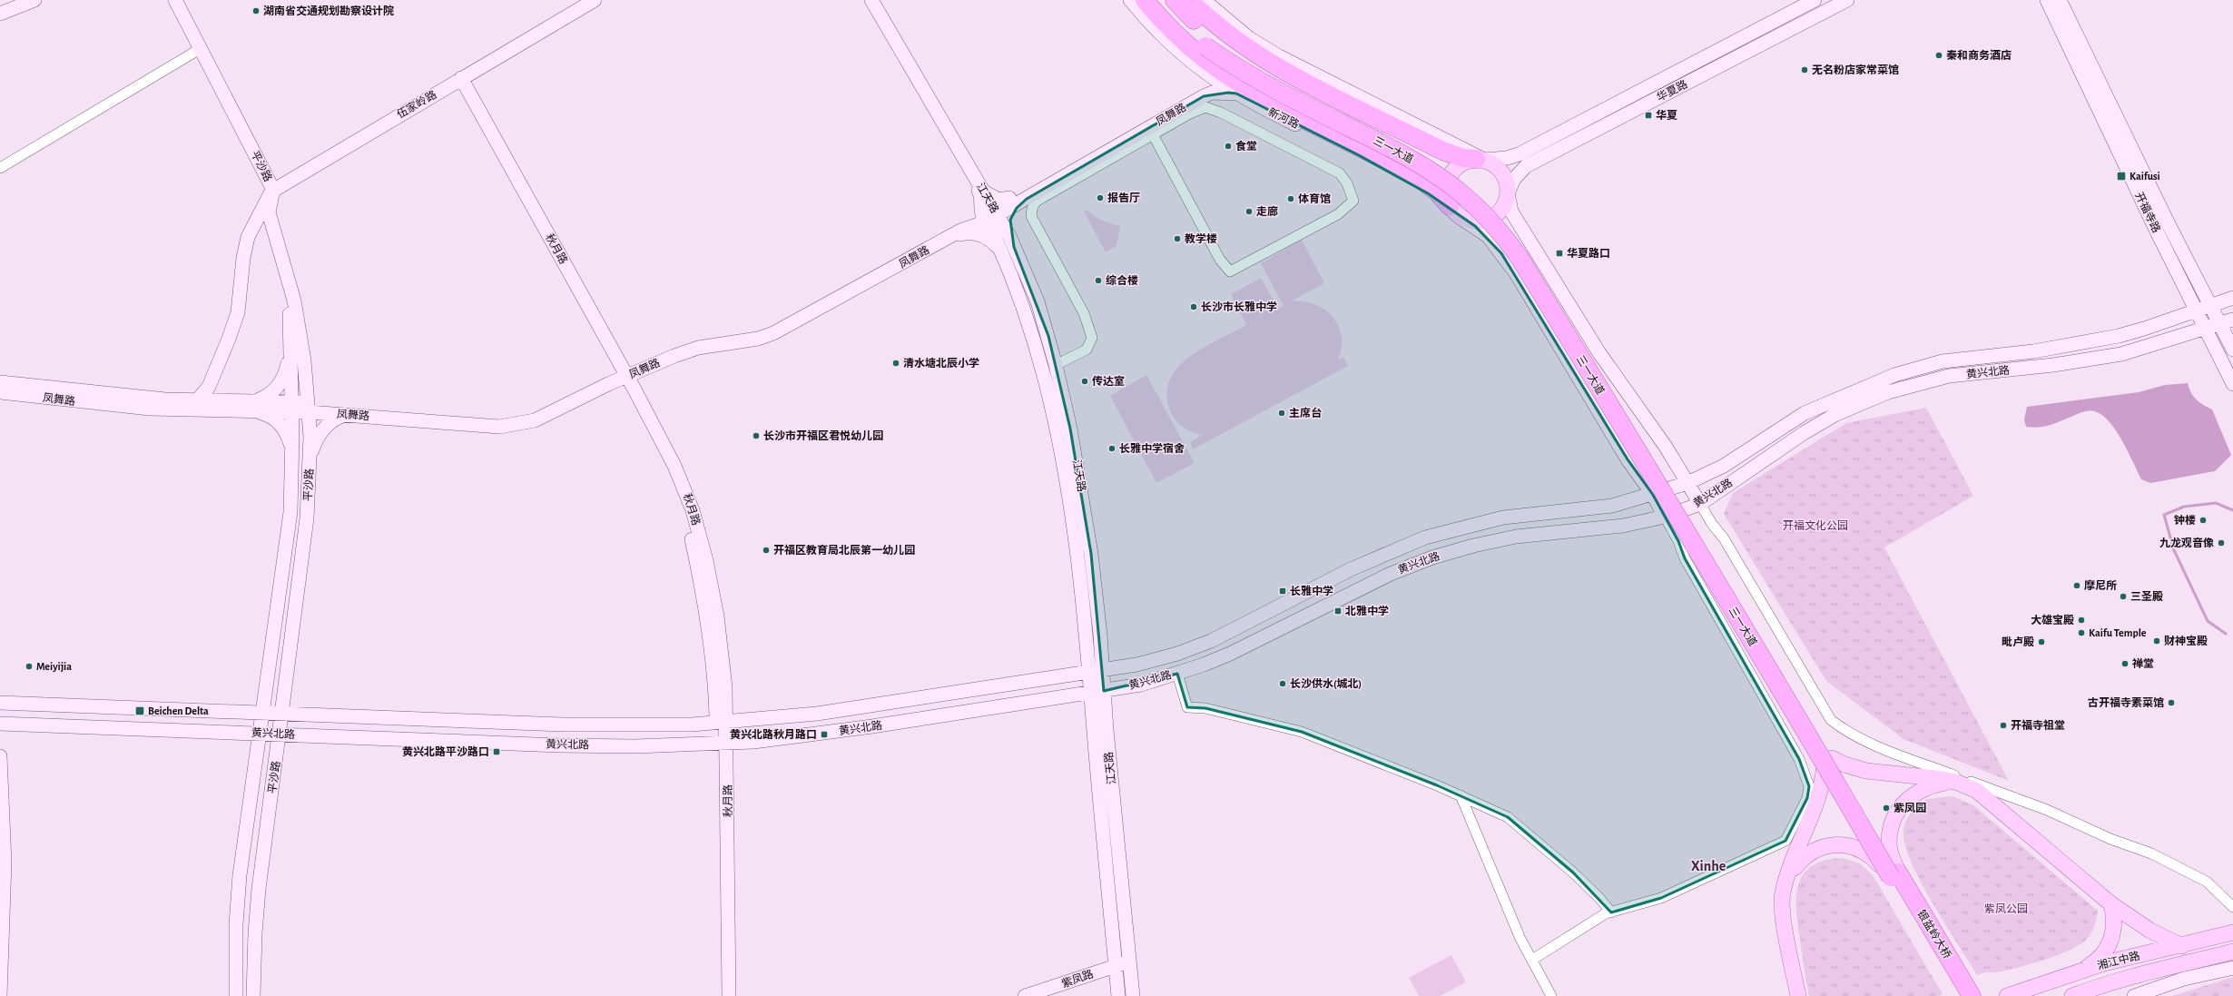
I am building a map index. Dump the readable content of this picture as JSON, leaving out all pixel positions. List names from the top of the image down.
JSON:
{
  "streets": {
    "highway": ["三一大道", "银盆岭大桥"],
    "main road": ["湘江中路"],
    "street": [
      "华夏路",
      "伍家岭路",
      "凤舞路",
      "新河路",
      "平沙路",
      "江天路",
      "开福寺路",
      "秋月路",
      "黄兴北路",
      "紫凤路"
    ]
  },
  "crossings": [
    ["华夏路", "新河路"],
    ["伍家岭路", "凤舞路"],
    ["伍家岭路", "平沙路"],
    ["伍家岭路", "秋月路"],
    ["凤舞路", "新河路"],
    ["凤舞路", "平沙路"],
    ["凤舞路", "江天路"],
    ["凤舞路", "秋月路"],
    ["新河路", "黄兴北路"],
    ["三一大道", "银盆岭大桥"],
    ["平沙路", "黄兴北路"],
    ["江天路", "黄兴北路"],
    ["江天路", "紫凤路"],
    ["开福寺路", "黄兴北路"],
    ["秋月路", "黄兴北路"]
  ],
  "districts": ["Xinhe"],
  "parks": ["开福文化公园", "紫凤公园"],
  "places": {
    "other": [
      "湖南省交通规划勘察设计院",
      "秦和商务酒店",
      "无名粉店家常菜馆",
      "食堂",
      "报告厅",
      "体育馆",
      "走廊",
      "教学楼",
      "综合楼",
      "长沙市长雅中学",
      "清水塘北辰小学",
      "传达室",
      "主席台",
      "长沙市开福区君悦幼儿园",
      "长雅中学宿舍",
      "钟楼",
      "九龙观音像",
      "开福区教育局北辰第一幼儿园",
      "摩尼所",
      "三圣殿",
      "大雄宝殿",
      "Kaifu Temple",
      "财神宝殿",
      "毗卢殿",
      "禅堂",
      "Meiyijia",
      "长沙供水(城北)",
      "古开福寺素菜馆",
      "开福寺祖堂",
      "紫凤园"
    ],
    "transit": [
      "华夏",
      "Kaifusi",
      "华夏路口",
      "长雅中学",
      "北雅中学",
      "Beichen Delta",
      "黄兴北路秋月路口",
      "黄兴北路平沙路口"
    ]
  }
}
